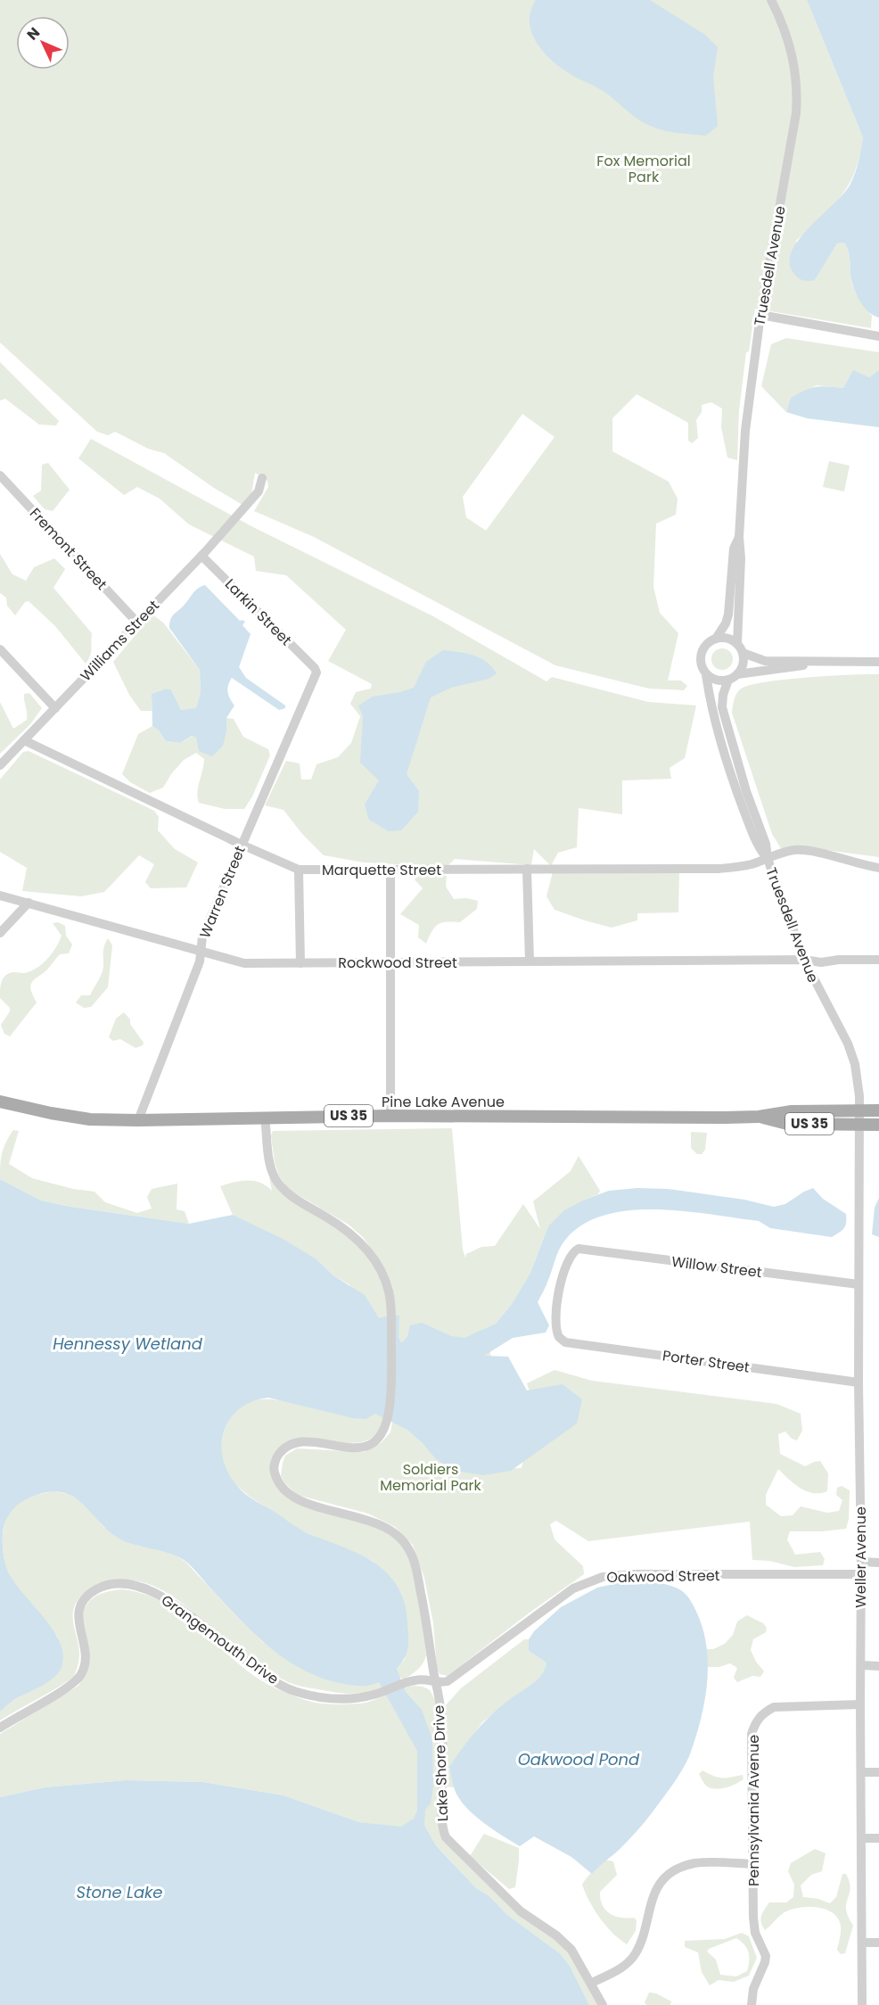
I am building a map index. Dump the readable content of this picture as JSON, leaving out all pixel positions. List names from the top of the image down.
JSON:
{
  "streets": {
    "main road": ["Pine Lake Avenue", "US 35"],
    "street": [
      "Truesdell Avenue",
      "Fremont Street",
      "Larkin Street",
      "Williams Street",
      "Marquette Street",
      "Warren Street",
      "Rockwood Street",
      "Willow Street",
      "Porter Street",
      "Weller Avenue",
      "Oakwood Street",
      "Grangemouth Drive",
      "Lake Shore Drive",
      "Pennsylvania Avenue"
    ]
  },
  "crossings": [
    ["Truesdell Avenue", "Marquette Street"],
    ["Truesdell Avenue", "Rockwood Street"],
    ["Truesdell Avenue", "Pine Lake Avenue"],
    ["Truesdell Avenue", "Weller Avenue"],
    ["Fremont Street", "Williams Street"],
    ["Larkin Street", "Williams Street"],
    ["Larkin Street", "Warren Street"],
    ["Williams Street", "Marquette Street"],
    ["Marquette Street", "Warren Street"],
    ["Warren Street", "Rockwood Street"],
    ["Warren Street", "Pine Lake Avenue"],
    ["Pine Lake Avenue", "Weller Avenue"],
    ["Pine Lake Avenue", "Lake Shore Drive"],
    ["Willow Street", "Porter Street"],
    ["Willow Street", "Weller Avenue"],
    ["Porter Street", "Weller Avenue"],
    ["Weller Avenue", "Oakwood Street"],
    ["Weller Avenue", "Pennsylvania Avenue"],
    ["Oakwood Street", "Grangemouth Drive"],
    ["Oakwood Street", "Lake Shore Drive"],
    ["Grangemouth Drive", "Lake Shore Drive"]
  ],
  "water": ["Hennessy Wetland", "Oakwood Pond", "Stone Lake"],
  "parks": ["Fox Memorial Park", "Soldiers Memorial Park"],
  "north": "top left"
}
